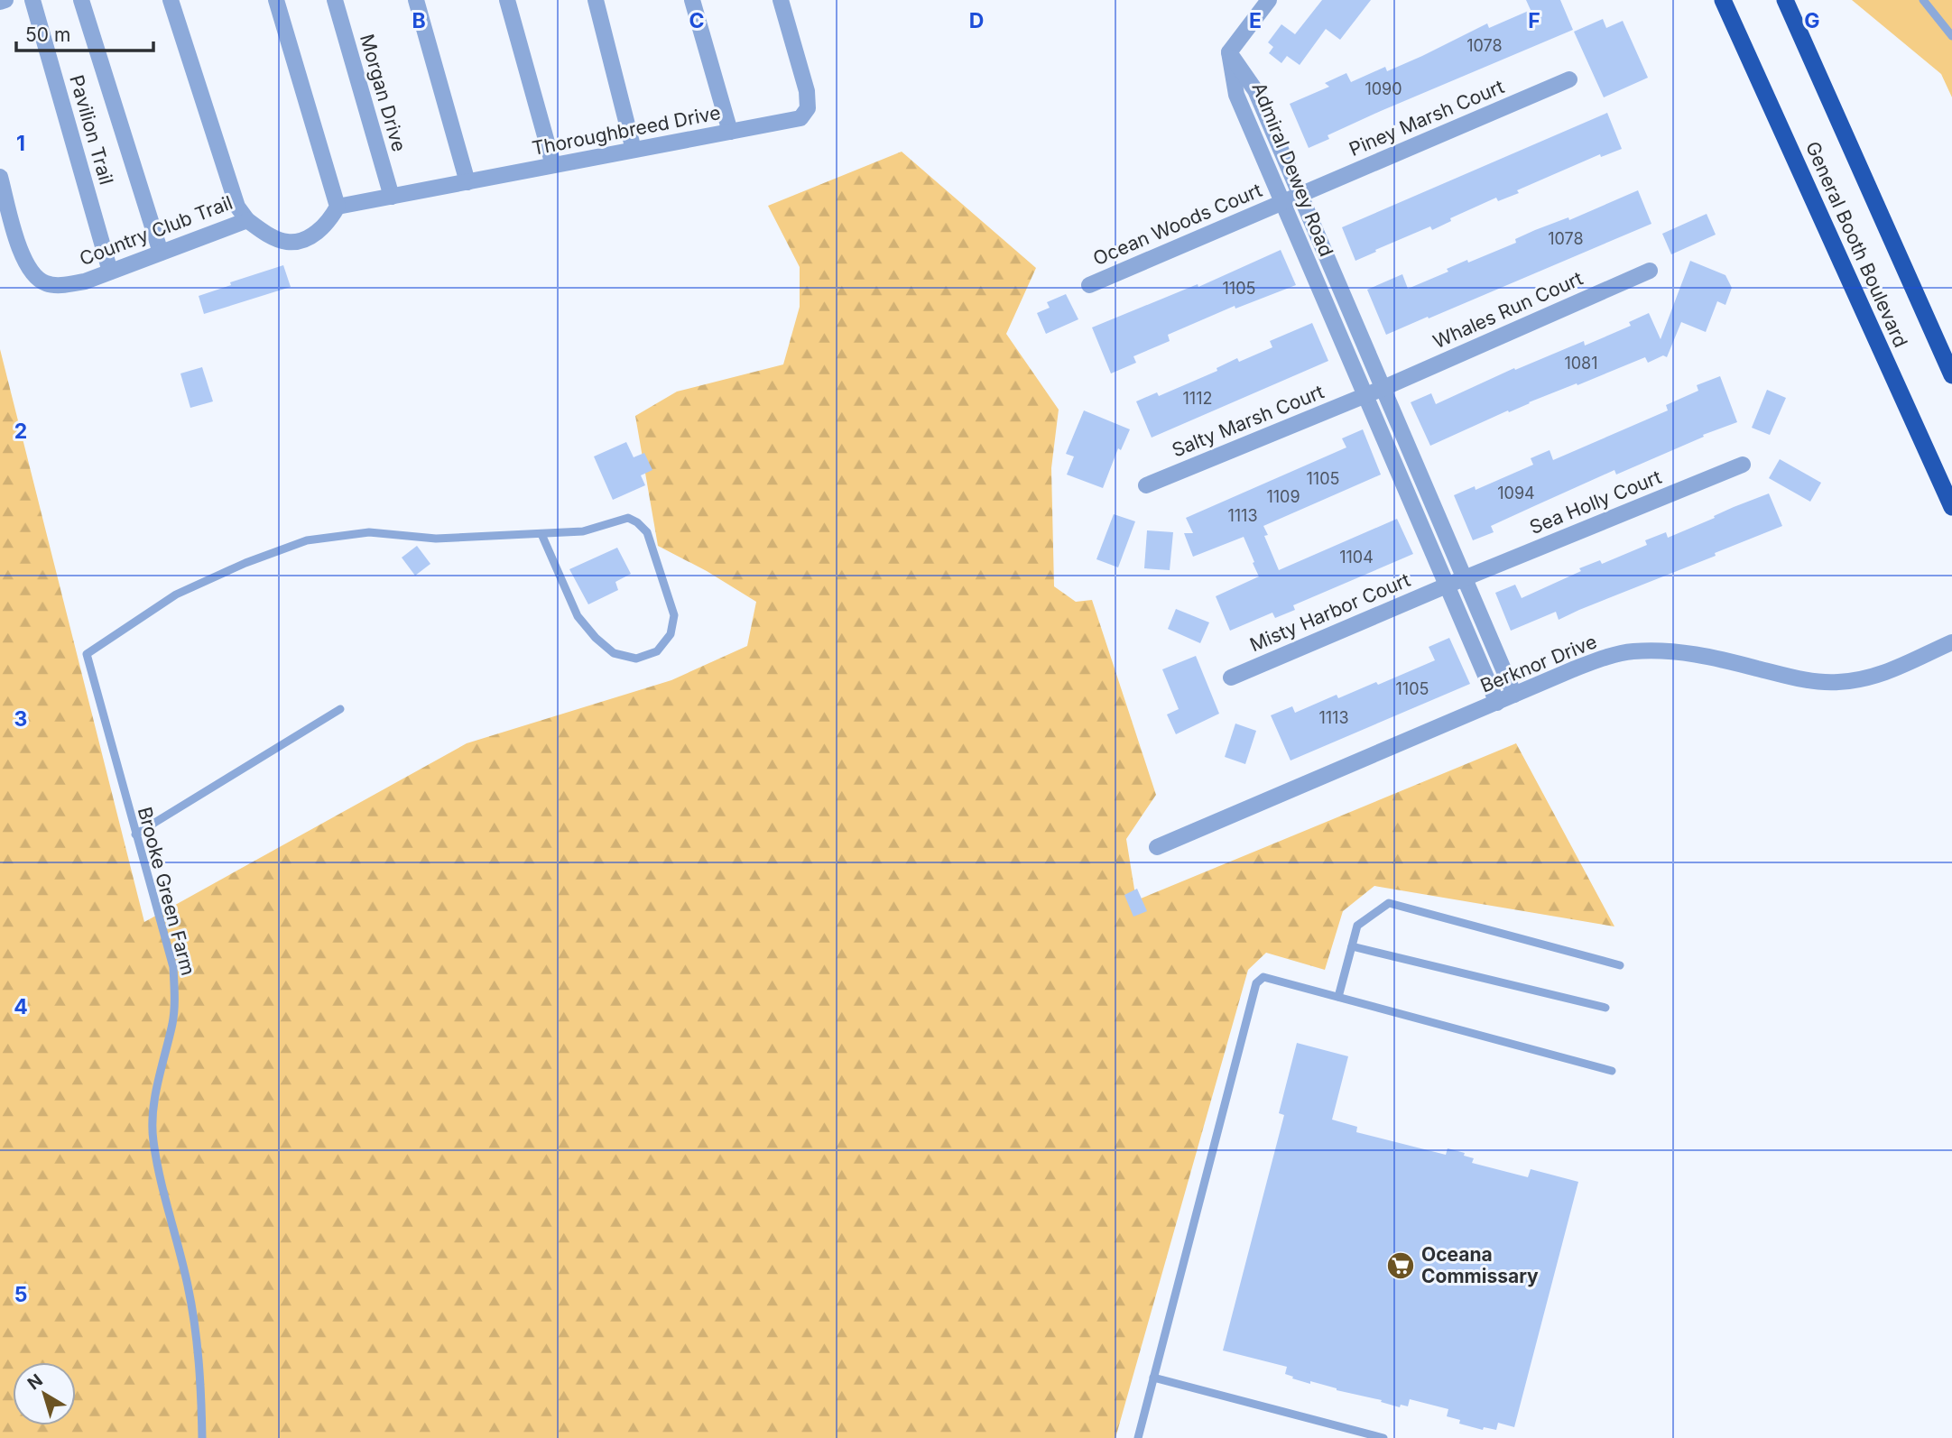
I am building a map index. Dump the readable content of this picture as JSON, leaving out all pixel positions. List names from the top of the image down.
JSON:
{
  "streets": {
    "highway": ["General Booth Boulevard"],
    "street": [
      "Morgan Drive",
      "Piney Marsh Court",
      "Pavilion Trail",
      "Thoroughbreed Drive",
      "Admiral Dewey Road",
      "Ocean Woods Court",
      "Country Club Trail",
      "Whales Run Court",
      "Salty Marsh Court",
      "Sea Holly Court",
      "Misty Harbor Court",
      "Berknor Drive"
    ],
    "lane": ["Brooke Green Farm"]
  },
  "crossings": [
    ["Morgan Drive", "Thoroughbreed Drive"],
    ["Piney Marsh Court", "Admiral Dewey Road"],
    ["Piney Marsh Court", "Ocean Woods Court"],
    ["Pavilion Trail", "Country Club Trail"],
    ["Admiral Dewey Road", "Ocean Woods Court"],
    ["Admiral Dewey Road", "Whales Run Court"],
    ["Admiral Dewey Road", "Salty Marsh Court"],
    ["Admiral Dewey Road", "Sea Holly Court"],
    ["Admiral Dewey Road", "Misty Harbor Court"],
    ["Admiral Dewey Road", "Berknor Drive"],
    ["Whales Run Court", "Salty Marsh Court"],
    ["Sea Holly Court", "Misty Harbor Court"]
  ],
  "places": {
    "supermarket": ["Oceana Commissary"]
  },
  "house_numbers": [
    "1078",
    "1090",
    "1078",
    "1105",
    "1081",
    "1112",
    "1105",
    "1094",
    "1109",
    "1113",
    "1104",
    "1105",
    "1113"
  ],
  "scale_bar": "50 m",
  "north": "top left",
  "grid": {
    "columns": [
      "B",
      "C",
      "D",
      "E",
      "F",
      "G"
    ],
    "rows": [
      "1",
      "2",
      "3",
      "4",
      "5"
    ]
  }
}
